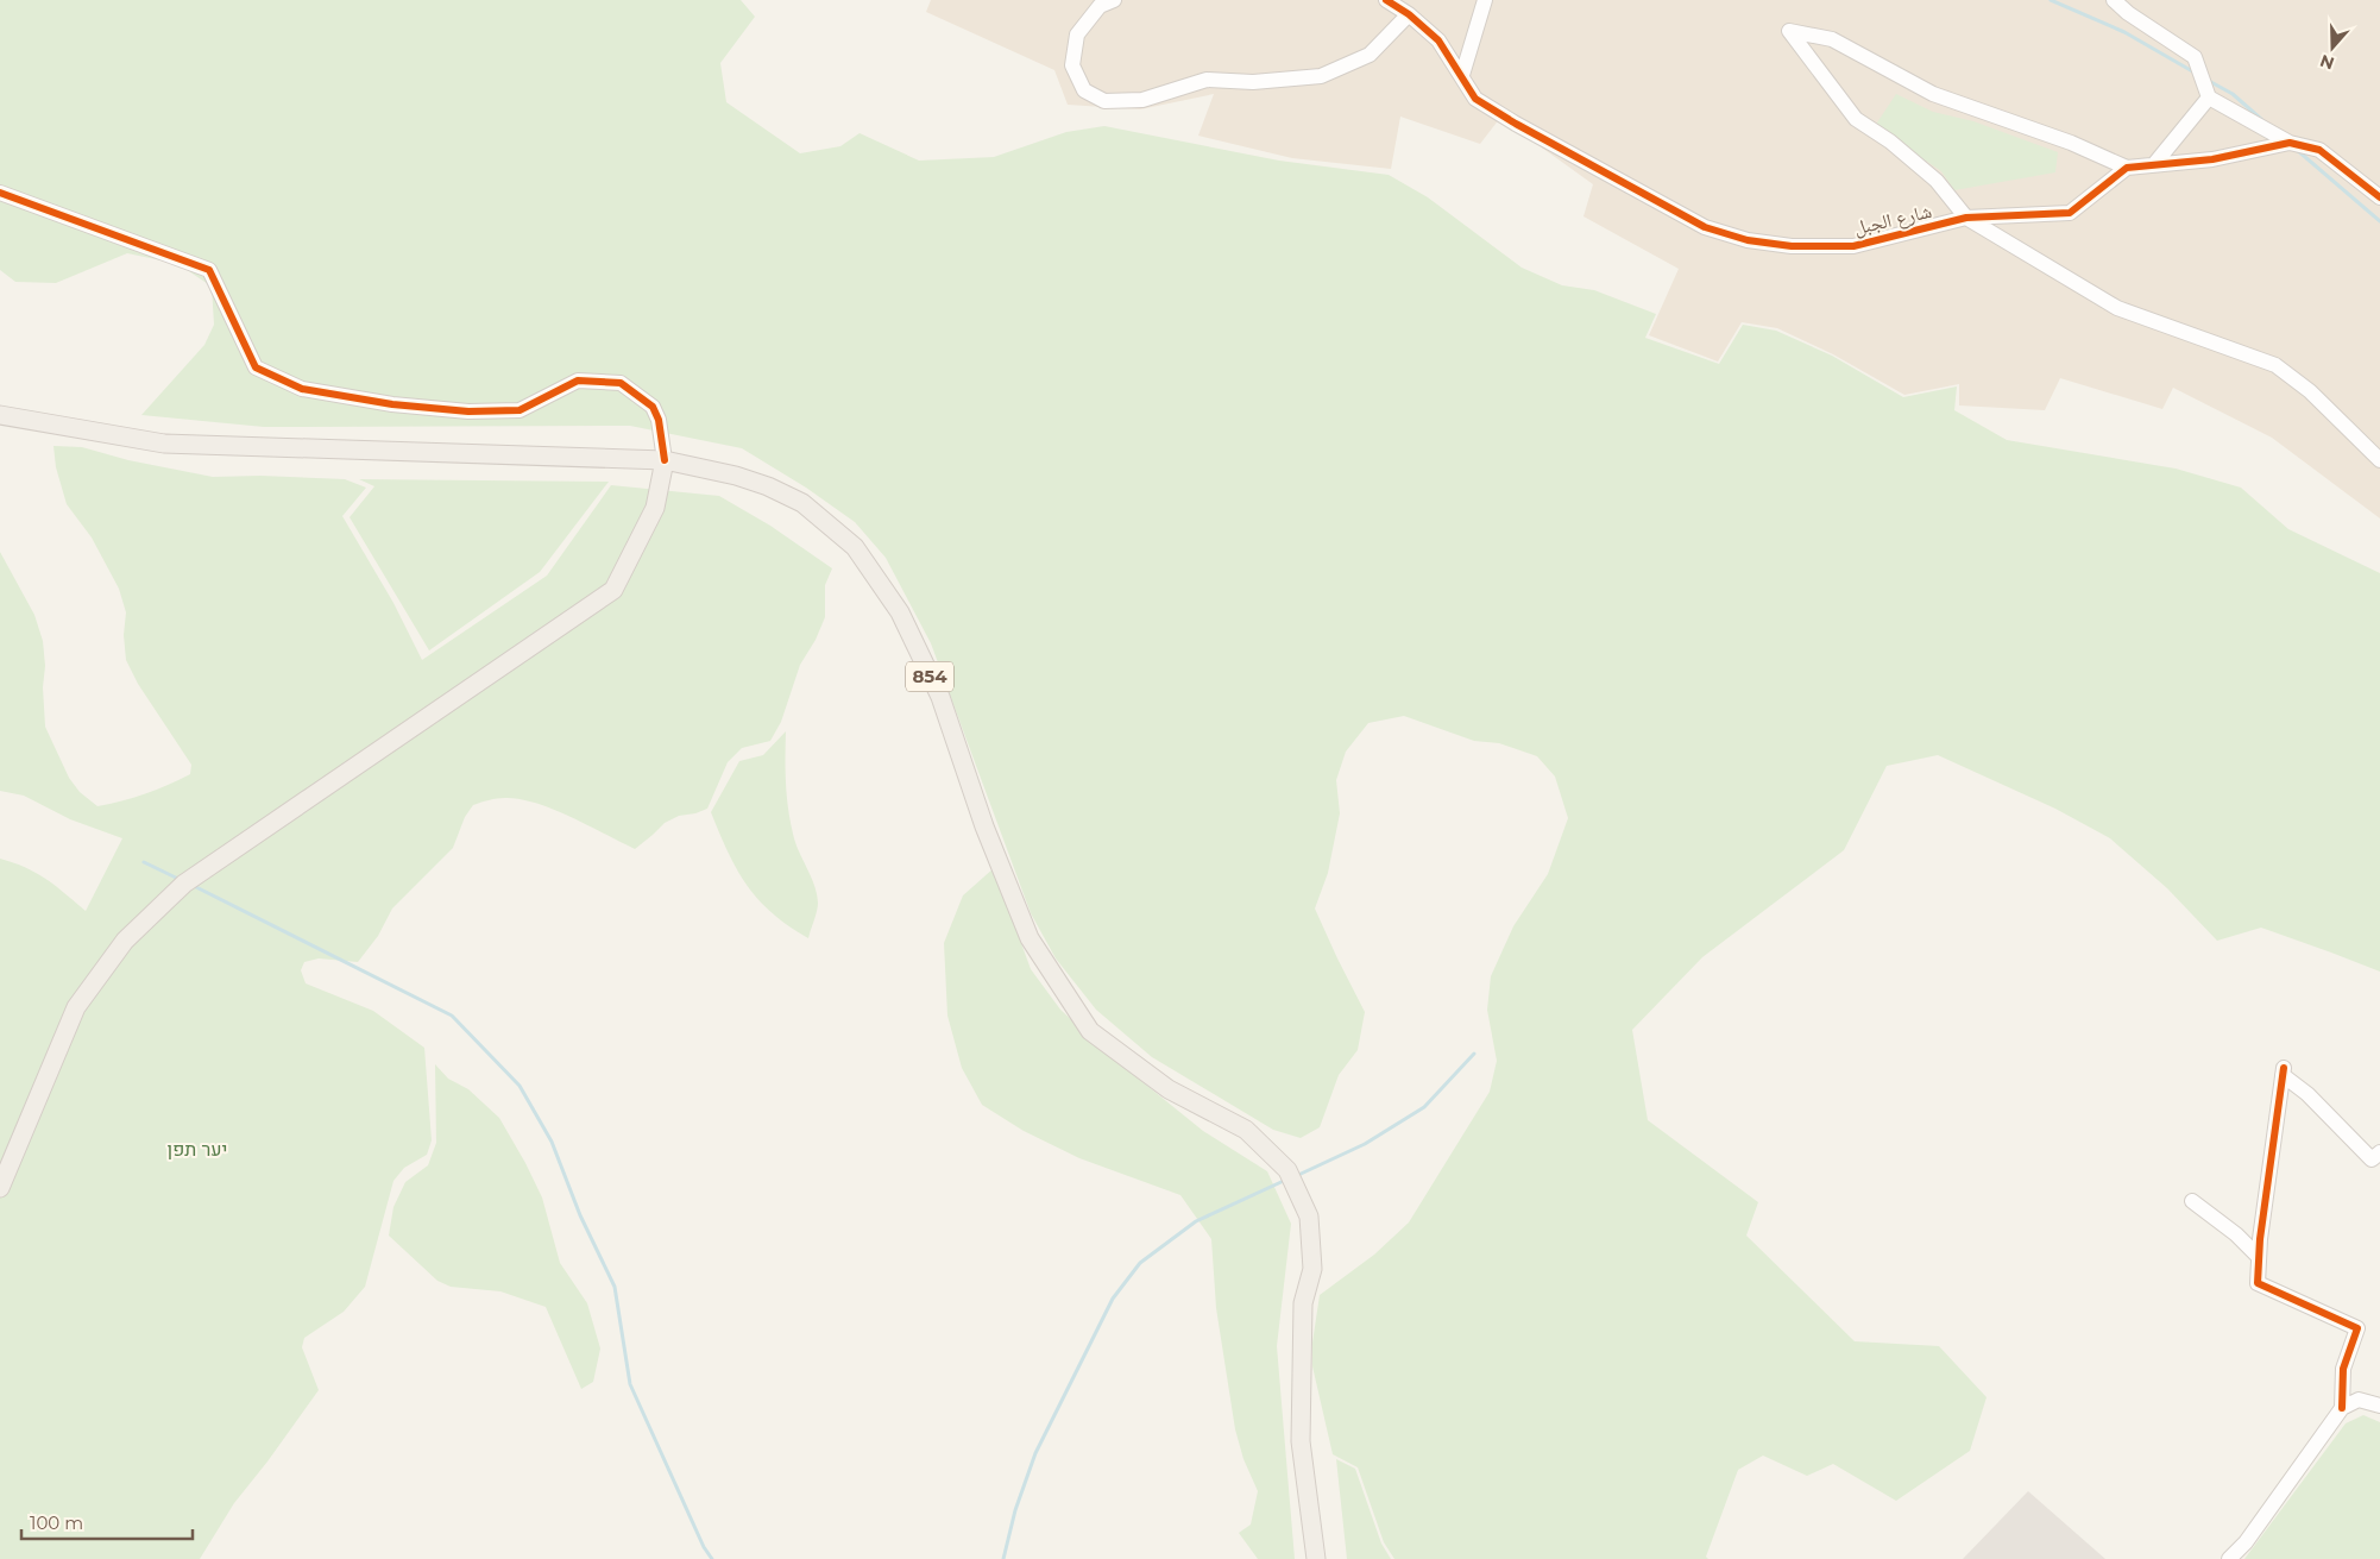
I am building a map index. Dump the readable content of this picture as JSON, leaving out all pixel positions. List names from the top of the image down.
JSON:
{
  "streets": {
    "main road": ["854"],
    "street": ["شارع الجبل"]
  },
  "parks": ["יער תפן"],
  "scale_bar": "100 m",
  "north": "bottom"
}
